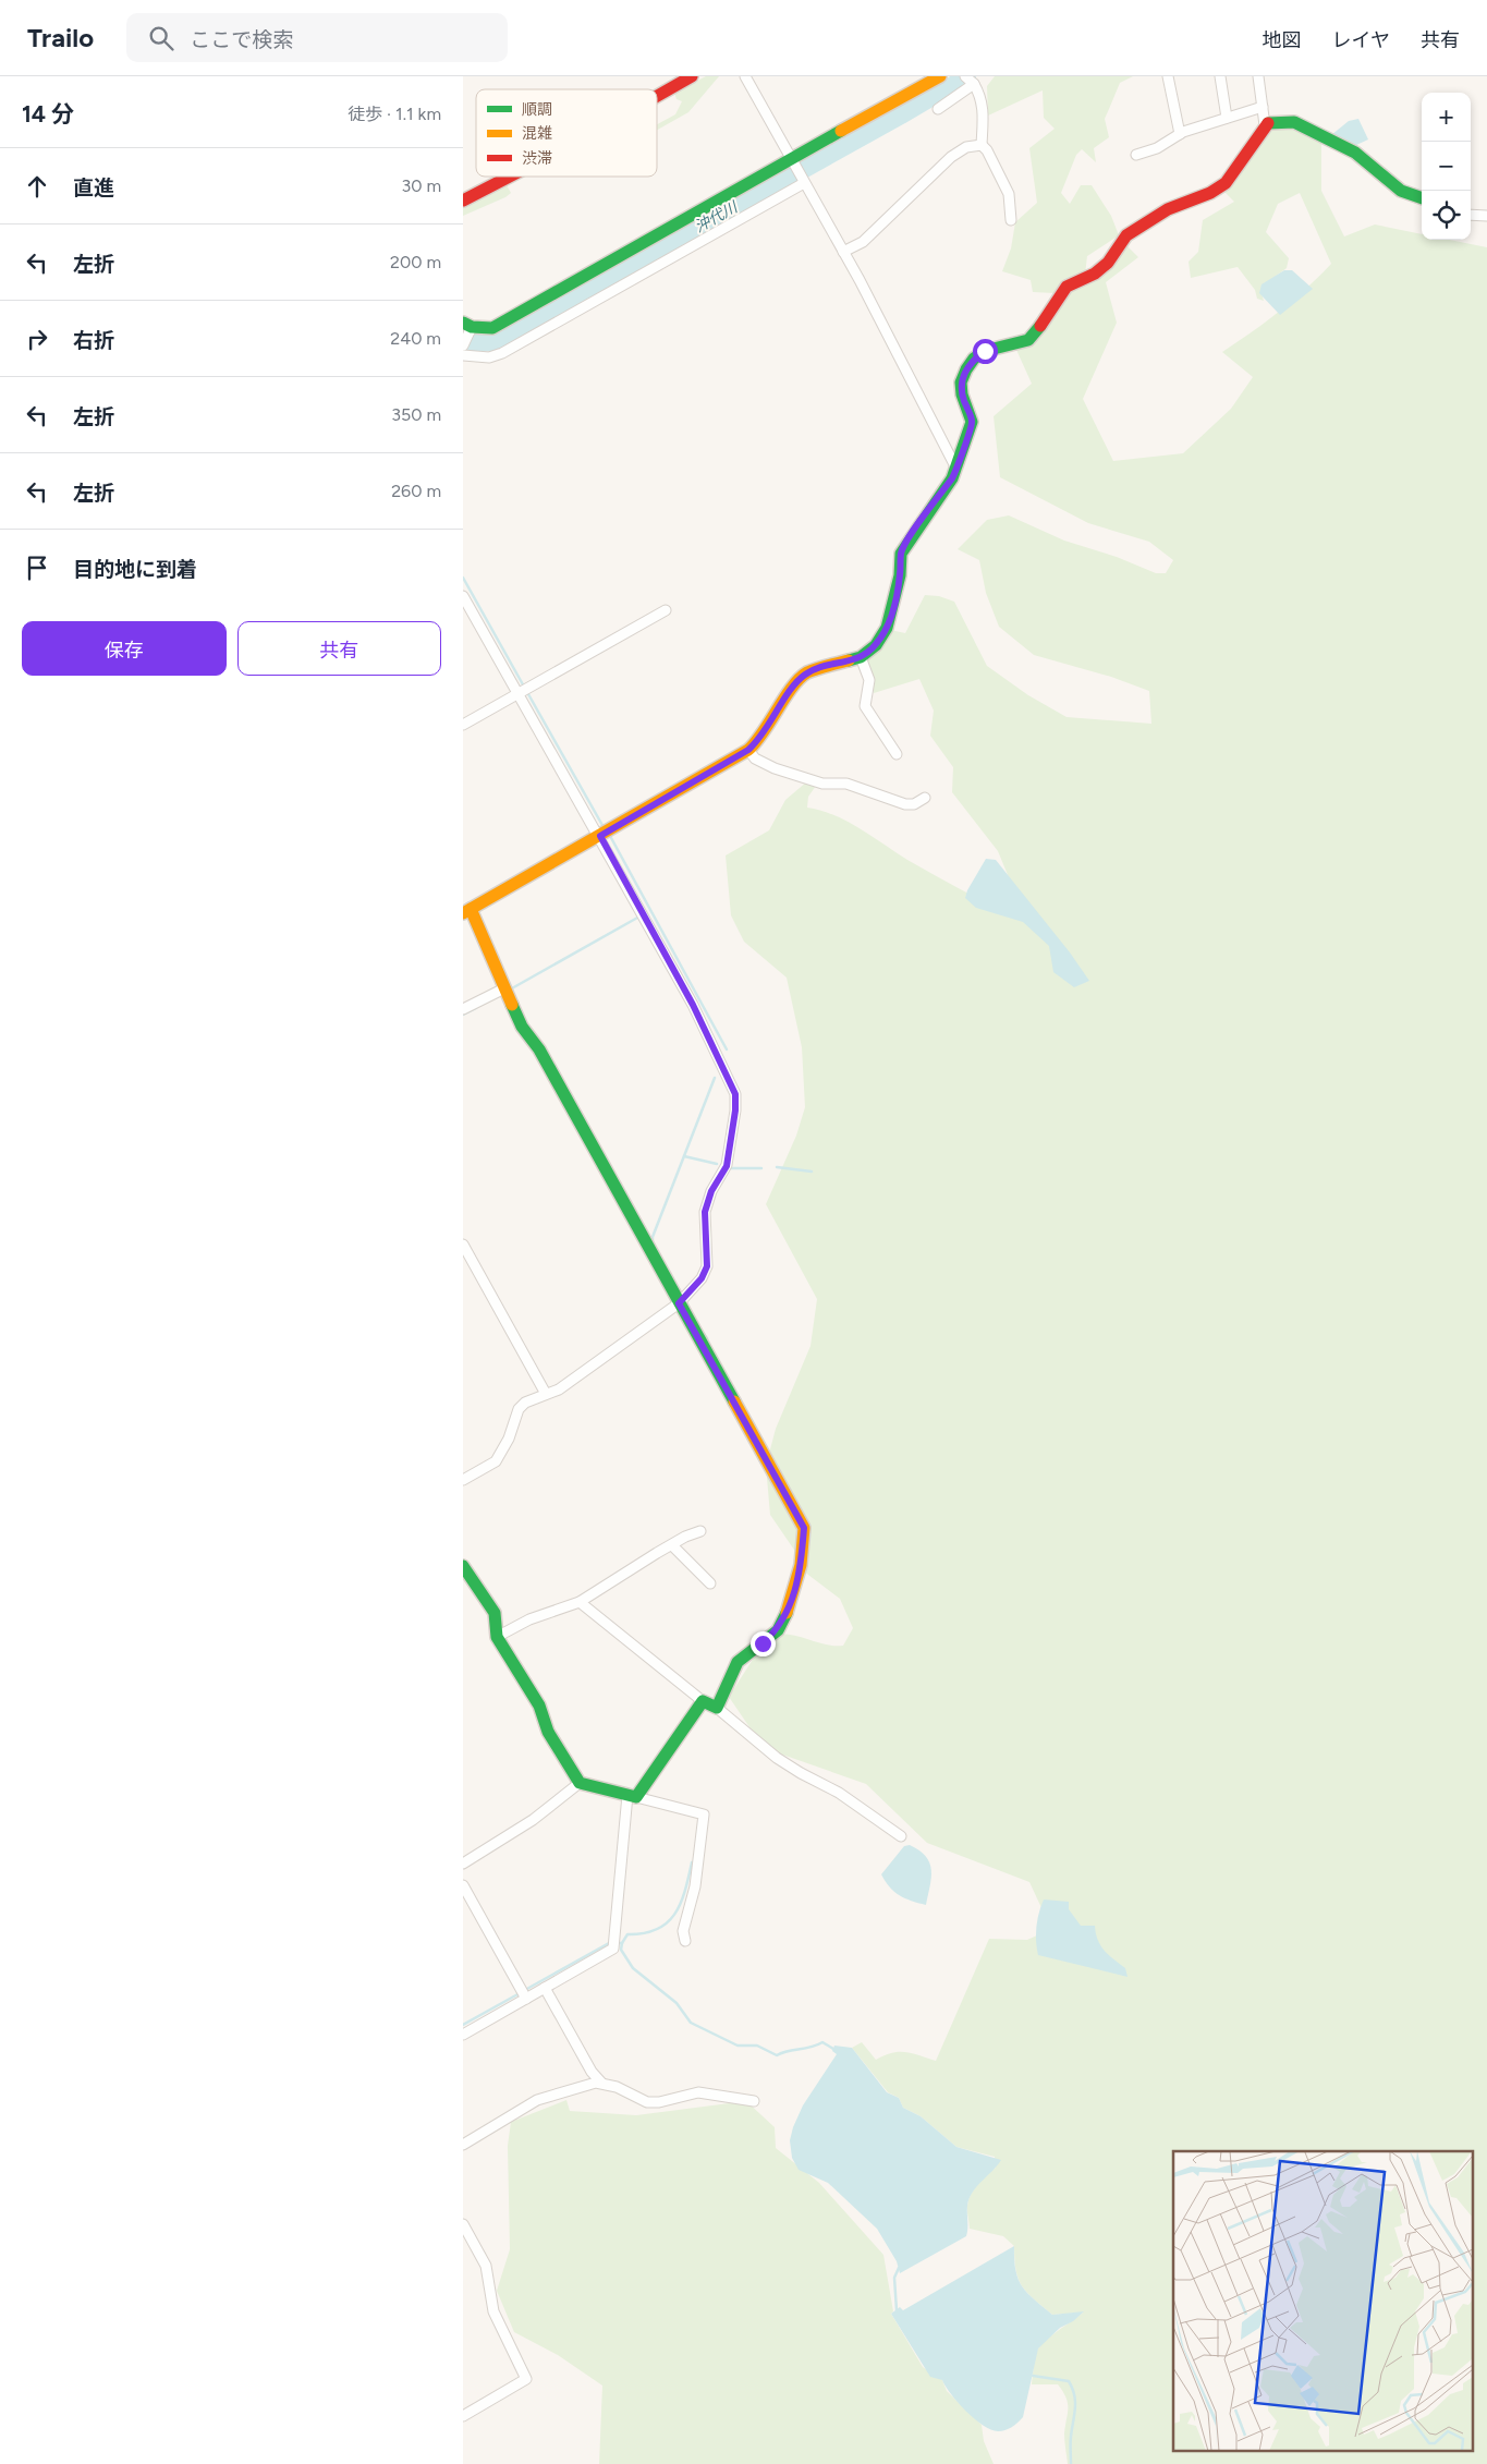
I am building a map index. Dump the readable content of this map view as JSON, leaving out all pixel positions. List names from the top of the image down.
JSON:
{
  "water": ["沖代川"],
  "legend": ["順調", "混雑", "渋滞"],
  "page": {
    "header": "Trailo",
    "search": "ここで検索",
    "nav": ["地図", "レイヤ", "共有"],
    "heading": ["14 分", "徒歩 · 1.1 km"],
    "map_buttons": ["+", "−"],
    "list": [
      ["直進", "30 m"],
      ["左折", "200 m"],
      ["右折", "240 m"],
      ["左折", "350 m"],
      ["左折", "260 m"],
      "目的地に到着"
    ],
    "buttons": ["保存", "共有"]
  }
}
